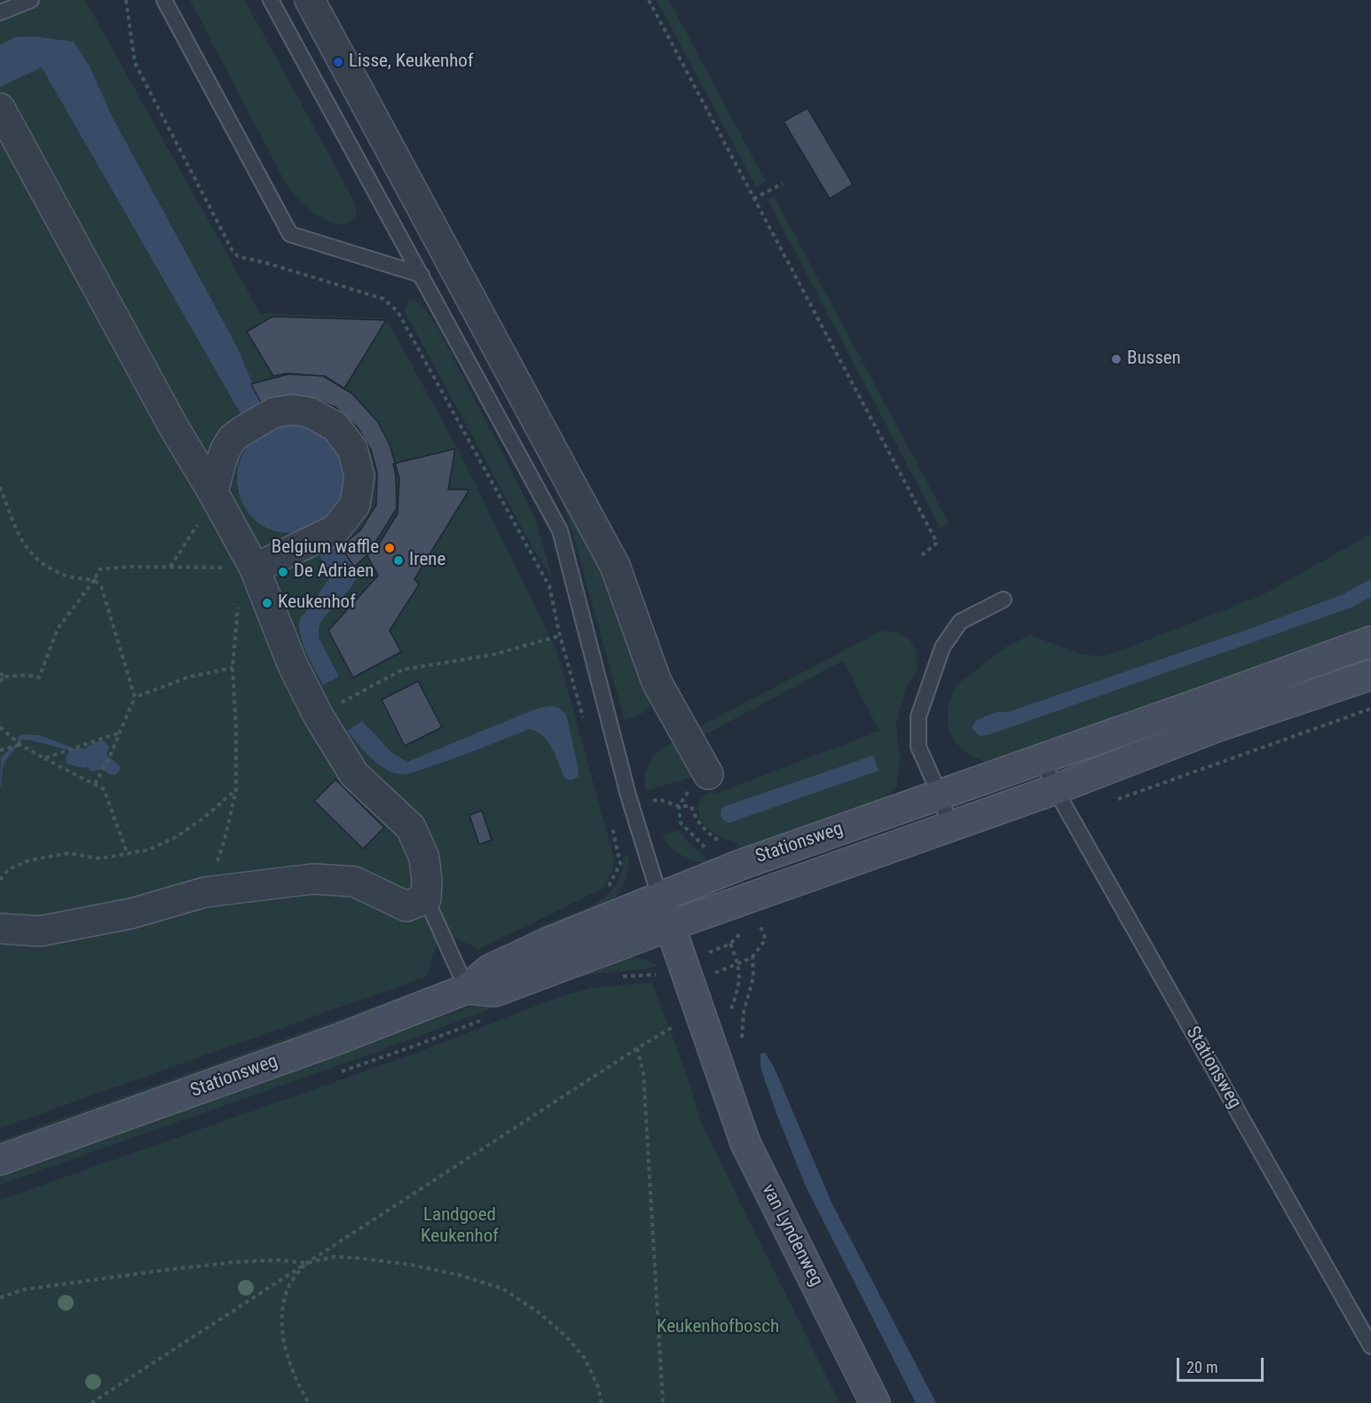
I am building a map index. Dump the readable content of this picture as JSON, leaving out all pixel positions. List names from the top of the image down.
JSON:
{
  "streets": {
    "main road": ["Stationsweg", "van Lyndenweg"]
  },
  "crossings": [
    ["Stationsweg", "van Lyndenweg"]
  ],
  "parks": ["Landgoed Keukenhof", "Keukenhofbosch"],
  "places": [
    "Lisse, Keukenhof",
    "Bussen",
    "Belgium waffle",
    "Irene",
    "De Adriaen",
    "Keukenhof"
  ],
  "scale_bar": "20 m"
}
